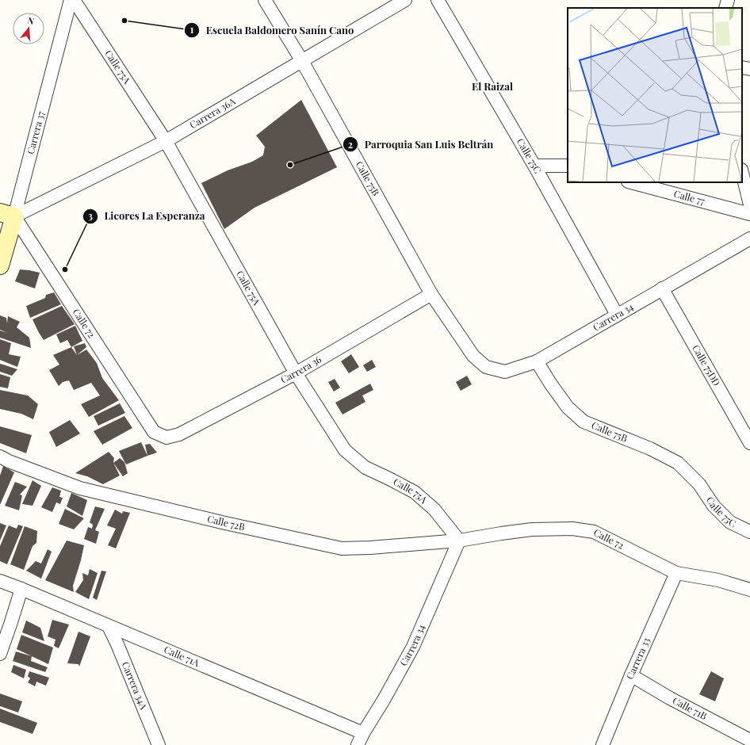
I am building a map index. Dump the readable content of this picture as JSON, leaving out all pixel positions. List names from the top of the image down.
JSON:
{
  "streets": {
    "street": [
      "Calle 75A",
      "Carrera 36A",
      "Carrera 37",
      "Calle 75C",
      "Calle 75B",
      "Calle 77",
      "Carrera 34",
      "Calle 72",
      "Calle 75DD",
      "Carrera 36",
      "Calle 72B",
      "Calle 71A",
      "Carrera 33",
      "Carrera 34A",
      "Calle 71B"
    ]
  },
  "crossings": [
    ["Calle 75A", "Carrera 36A"],
    ["Calle 75A", "Carrera 34"],
    ["Calle 75A", "Calle 72"],
    ["Calle 75A", "Carrera 36"],
    ["Calle 75A", "Calle 72B"],
    ["Carrera 36A", "Carrera 37"],
    ["Carrera 36A", "Calle 75B"],
    ["Carrera 36A", "Calle 72"],
    ["Carrera 37", "Calle 72"],
    ["Calle 75C", "Calle 75B"],
    ["Calle 75C", "Carrera 34"],
    ["Calle 75B", "Carrera 34"],
    ["Calle 75B", "Carrera 36"],
    ["Carrera 34", "Calle 72"],
    ["Carrera 34", "Calle 75DD"],
    ["Carrera 34", "Calle 72B"],
    ["Carrera 34", "Calle 71A"],
    ["Calle 72", "Carrera 36"],
    ["Calle 72", "Calle 72B"],
    ["Calle 72", "Carrera 33"],
    ["Calle 71A", "Carrera 34A"],
    ["Carrera 33", "Calle 71B"]
  ],
  "districts": ["El Raizal"],
  "places": ["Escuela Baldomero Sanín Cano", "Parroquia San Luis Beltrán", "Licores La Esperanza"],
  "north": "top"
}
